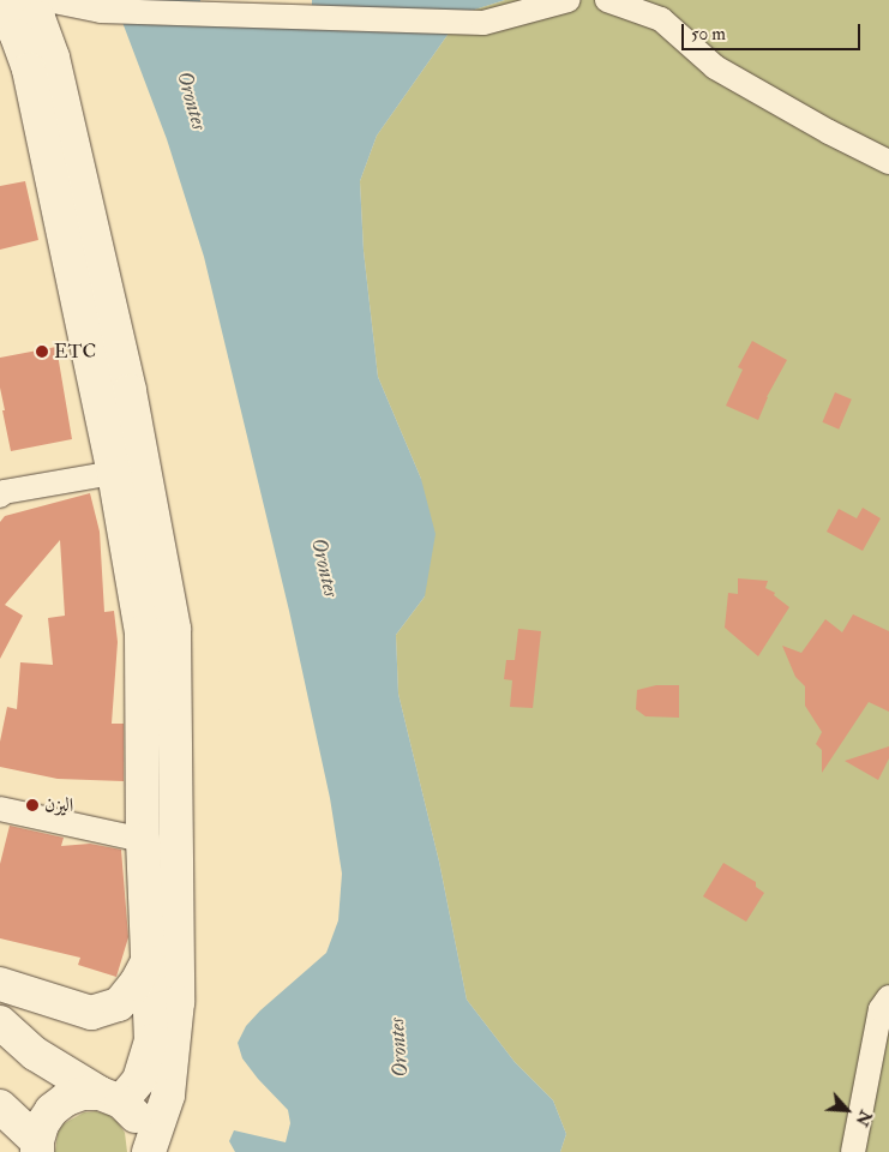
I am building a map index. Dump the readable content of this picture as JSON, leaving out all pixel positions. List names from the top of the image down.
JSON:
{
  "water": ["Orontes"],
  "places": ["ETC", "اليزن"],
  "scale_bar": "50 m",
  "north": "bottom right"
}
